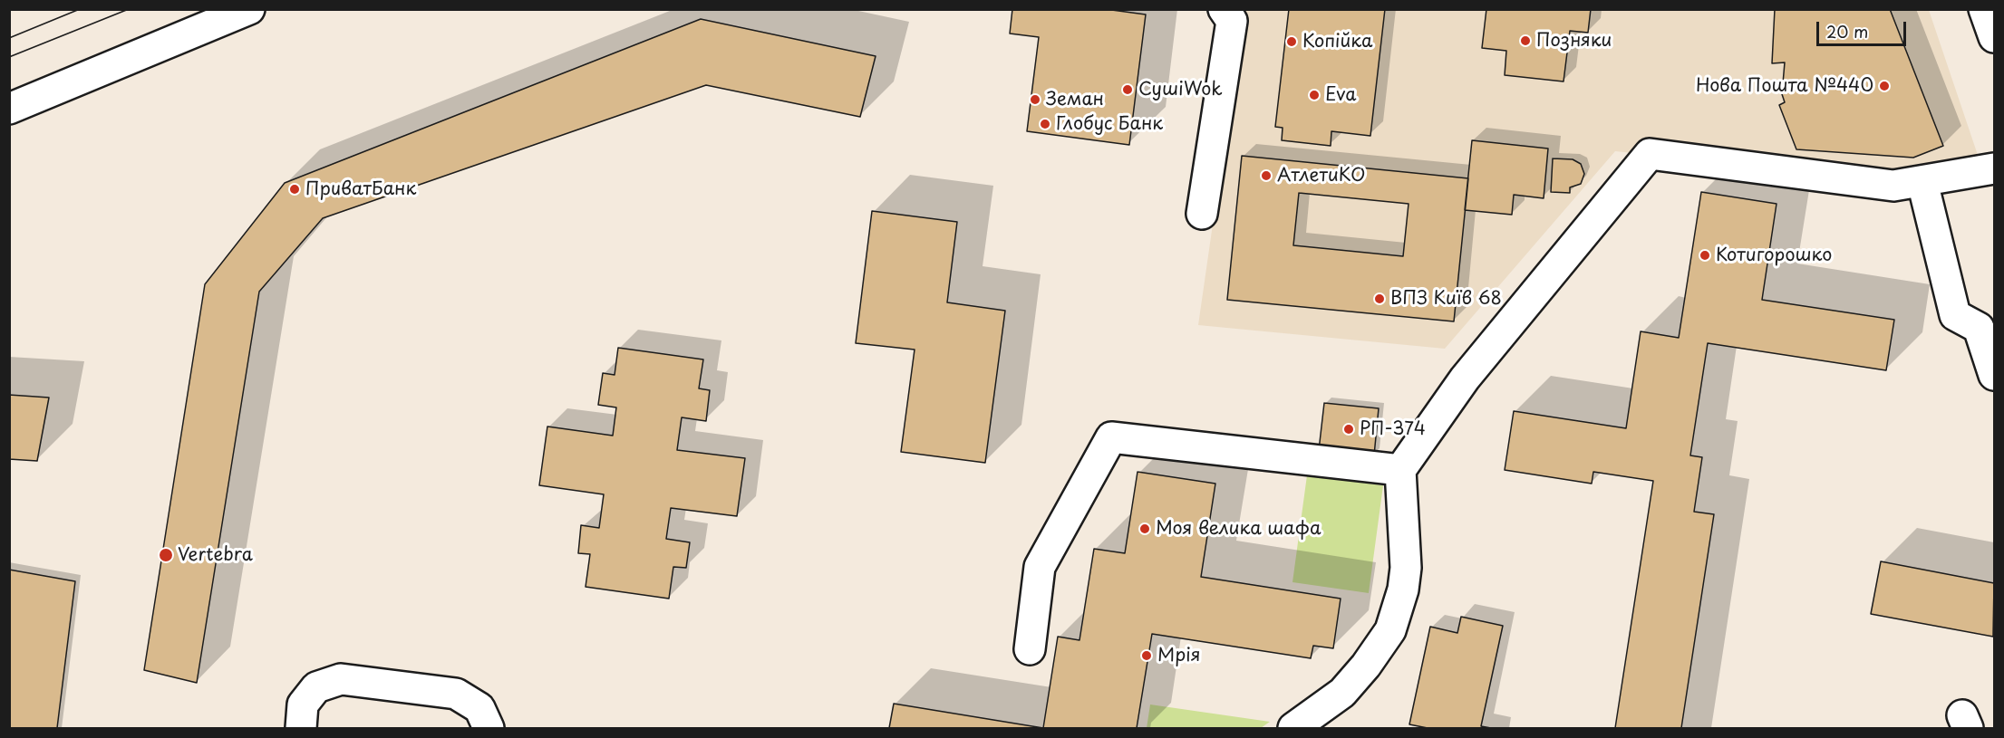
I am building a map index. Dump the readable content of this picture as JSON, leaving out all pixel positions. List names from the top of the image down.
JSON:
{
  "places": [
    "Позняки",
    "Копійка",
    "Нова Пошта №440",
    "СушіWok",
    "Eva",
    "Земан",
    "Глобус Банк",
    "АтлетиКО",
    "ПриватБанк",
    "Котигорошко",
    "ВПЗ Київ 68",
    "РП-374",
    "Моя велика шафа",
    "Vertebra",
    "Мрія"
  ],
  "scale_bar": "20 m"
}
